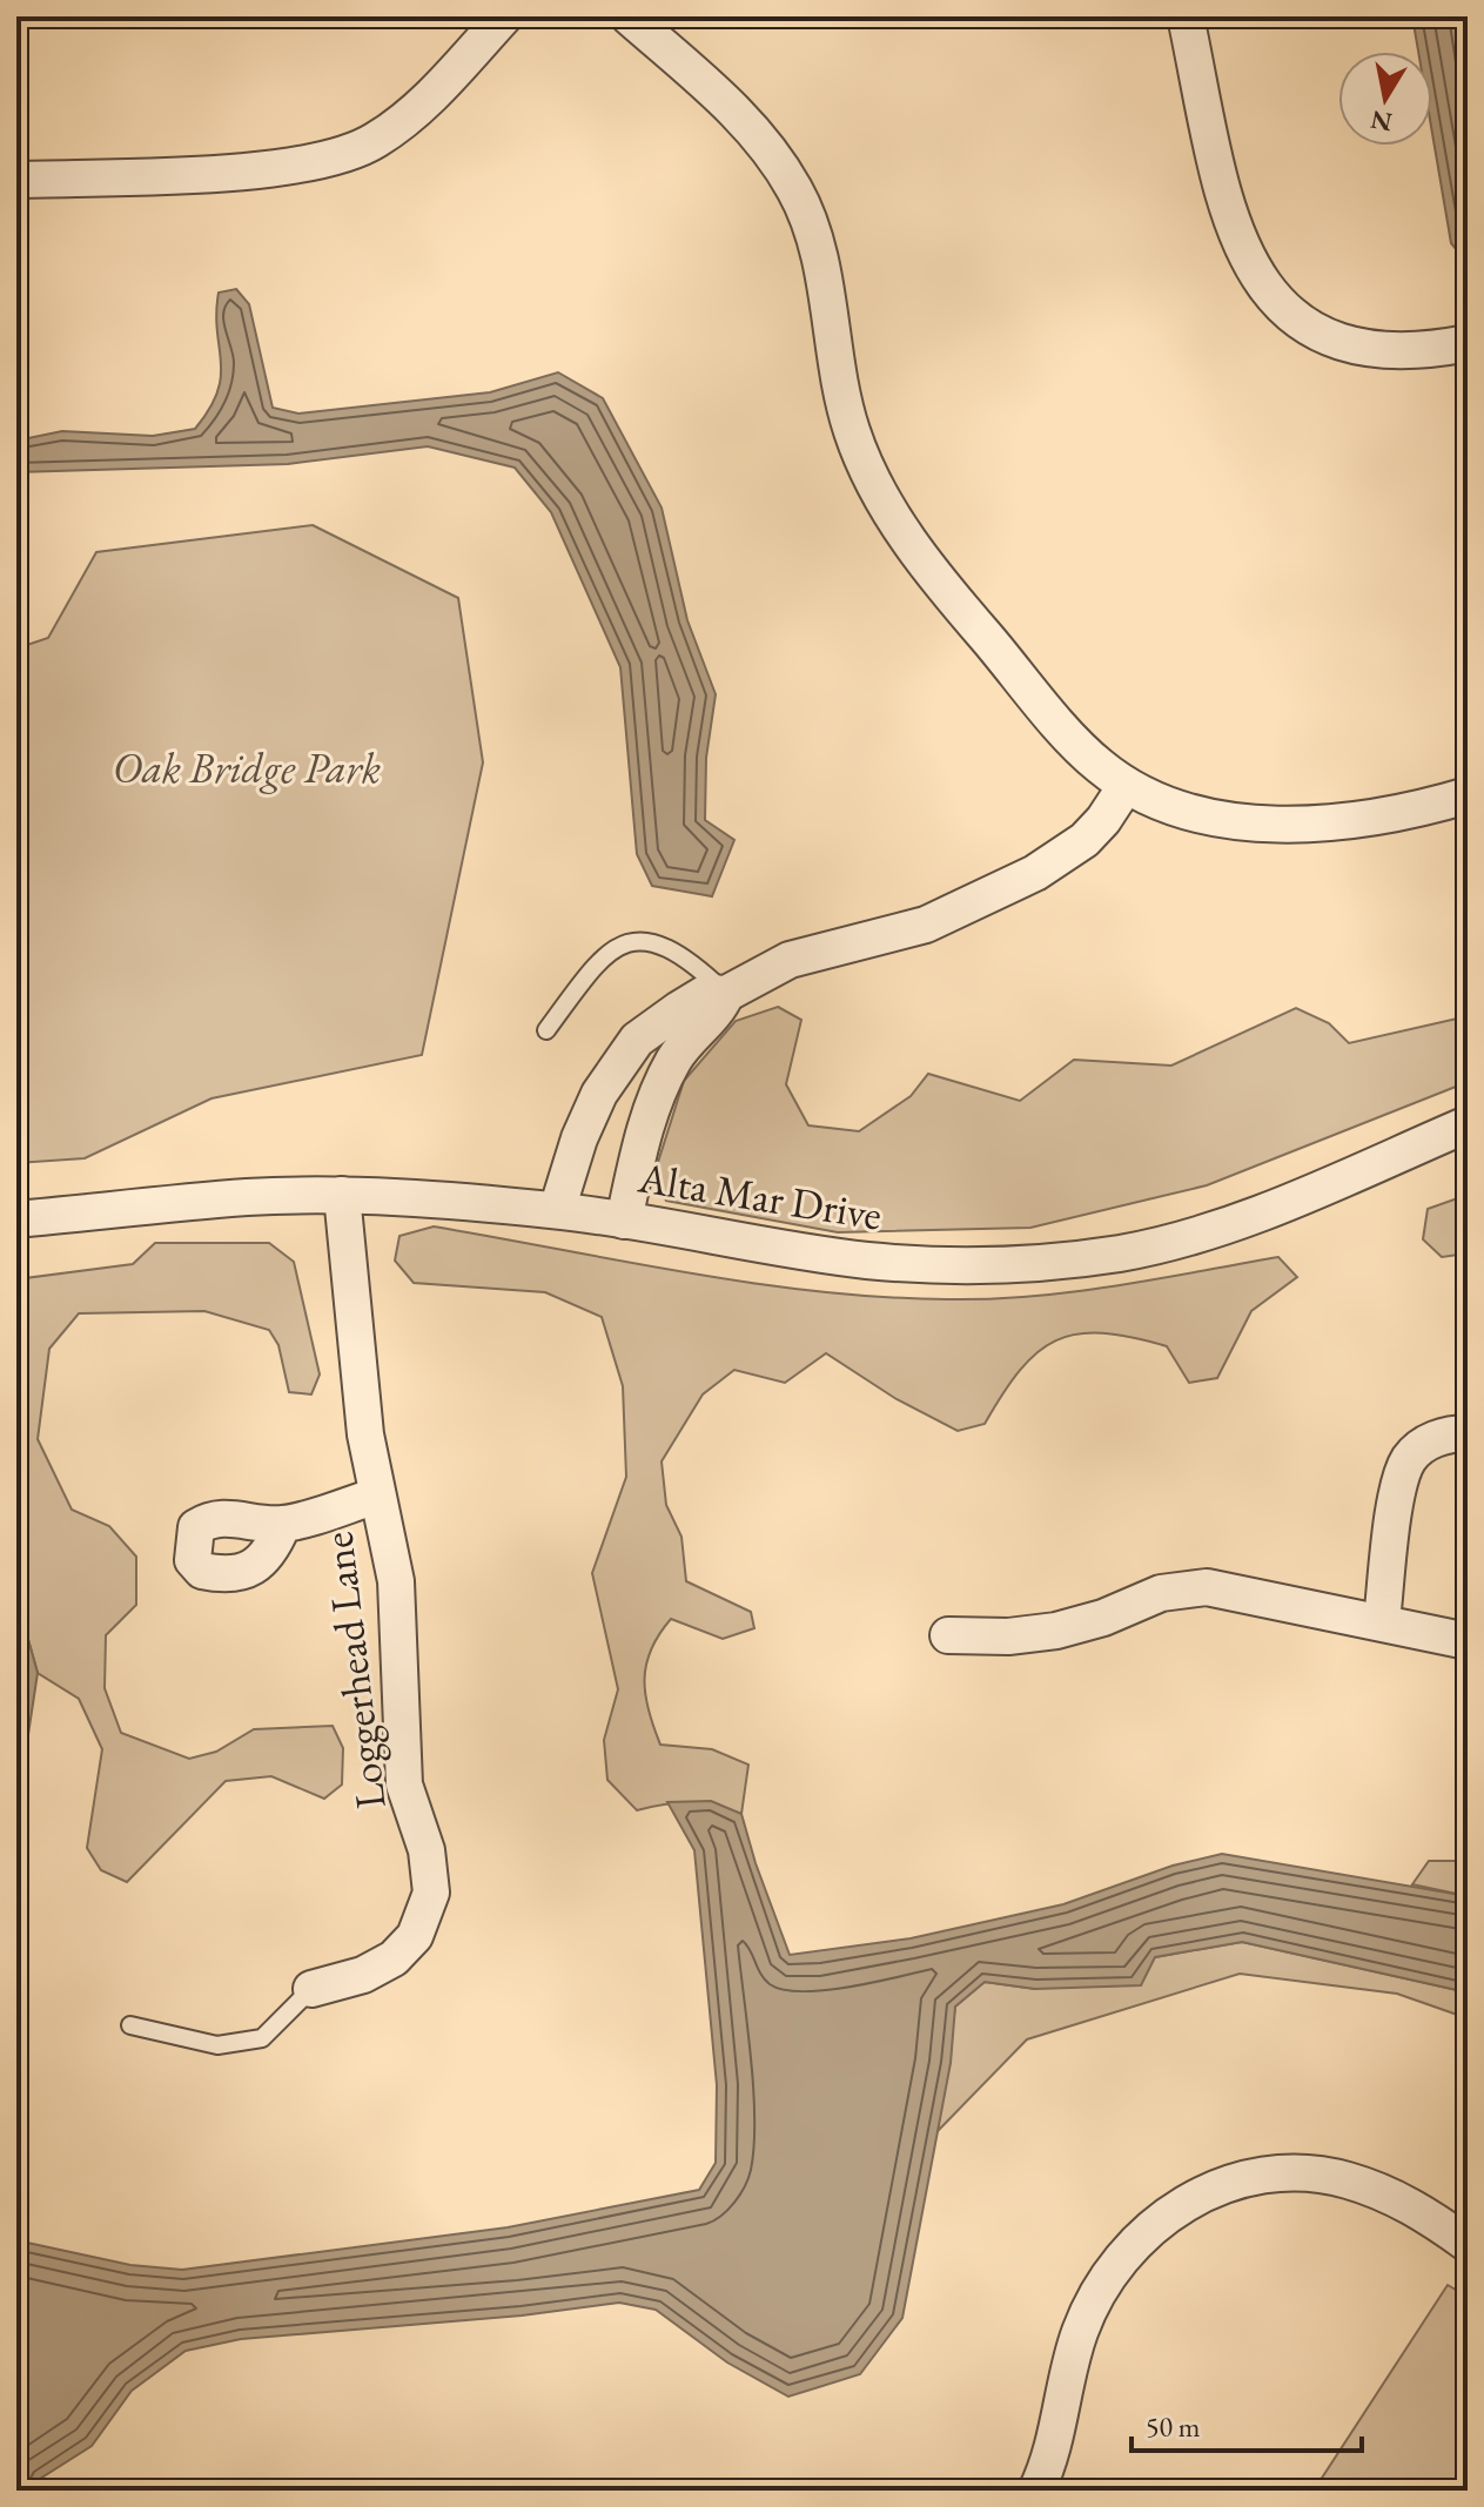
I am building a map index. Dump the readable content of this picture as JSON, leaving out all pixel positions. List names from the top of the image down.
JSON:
{
  "streets": {
    "street": ["Alta Mar Drive", "Loggerhead Lane"]
  },
  "crossings": [
    ["Alta Mar Drive", "Loggerhead Lane"]
  ],
  "parks": ["Oak Bridge Park"],
  "scale_bar": "50 m",
  "north": "bottom"
}
